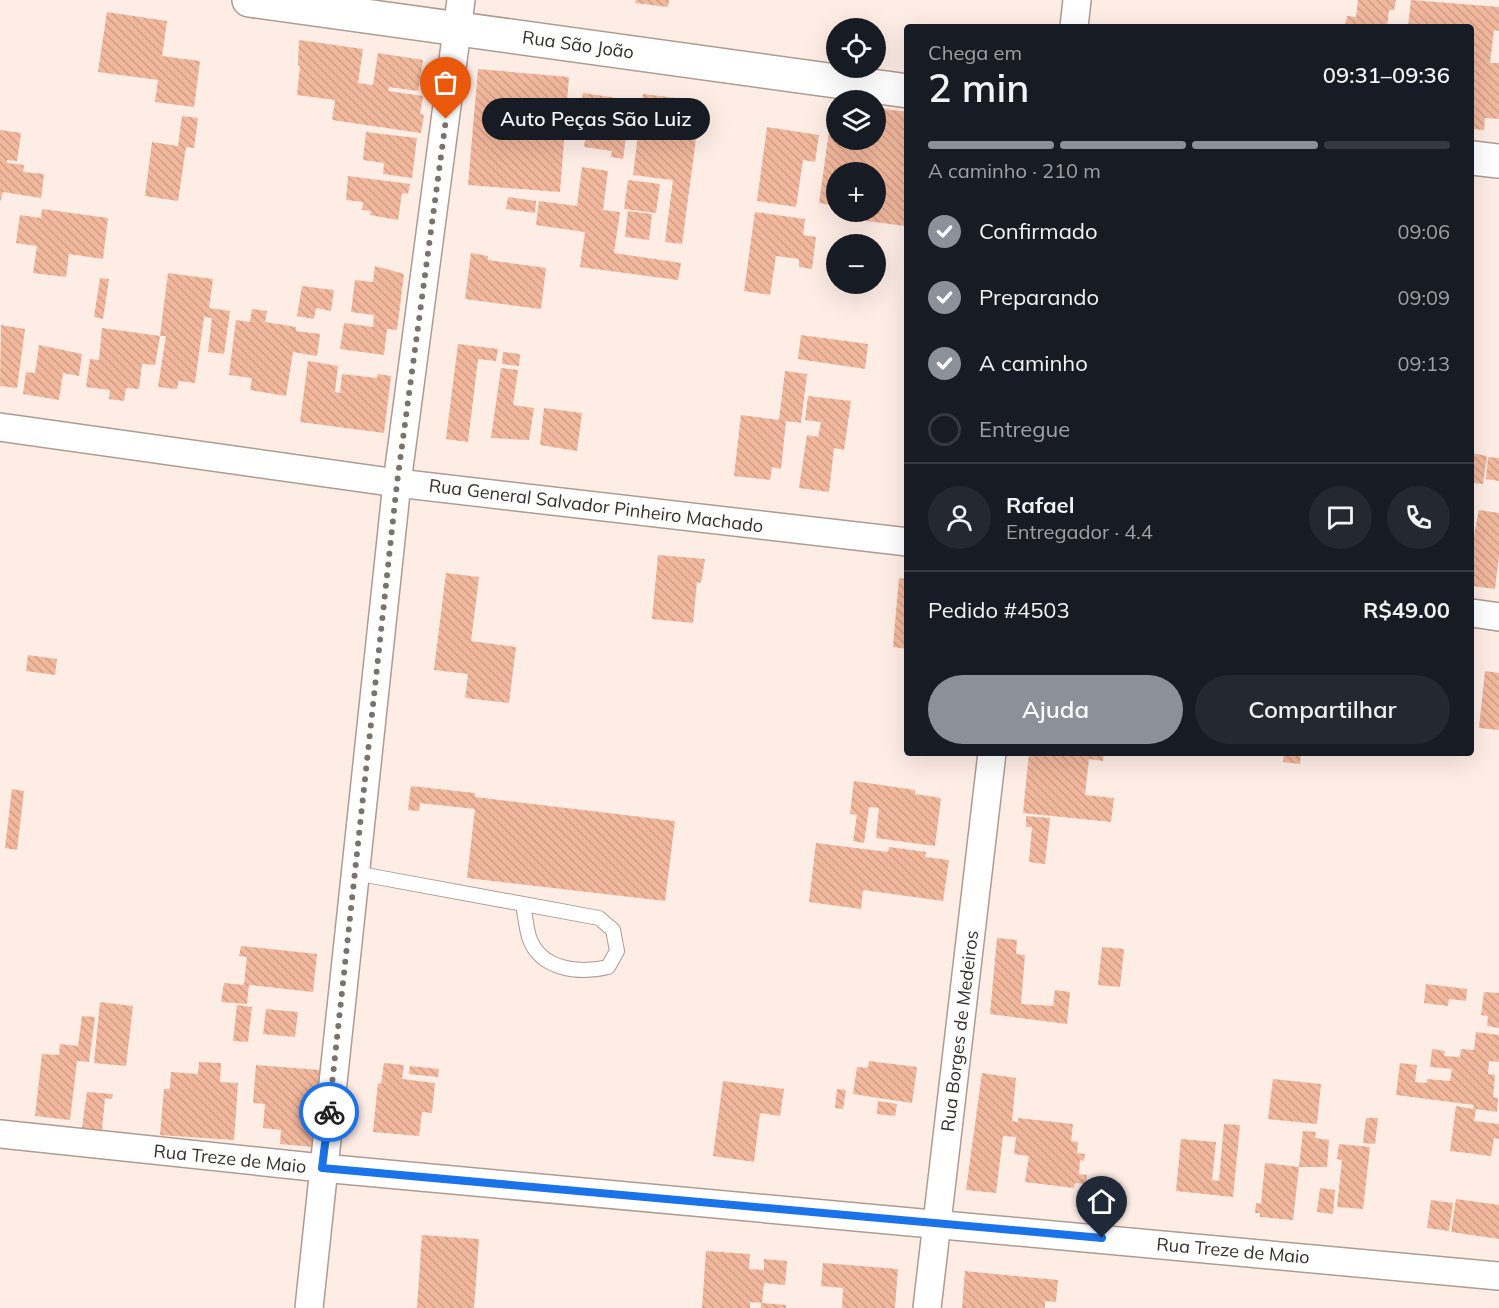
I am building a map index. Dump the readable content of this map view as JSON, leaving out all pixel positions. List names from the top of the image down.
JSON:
{
  "streets": {
    "main road": ["Rua São João"],
    "street": ["Rua General Salvador Pinheiro Machado", "Rua Borges de Medeiros", "Rua Treze de Maio"]
  },
  "crossings": [
    ["Rua Borges de Medeiros", "Rua Treze de Maio"]
  ],
  "places": ["Auto Peças São Luiz"],
  "page": {
    "map_buttons": ["+", "−"],
    "heading": ["2 min", "Chega em", "09:31–09:36"],
    "panel": [
      "Rafael",
      "Entregador · 4.4",
      "Pedido #4503",
      "R$49.00"
    ],
    "bubble": "Auto Peças São Luiz",
    "bar": "A caminho · 210 m",
    "list": [
      ["Confirmado", "09:06"],
      ["Preparando", "09:09"],
      ["A caminho", "09:13"],
      "Entregue"
    ],
    "buttons": ["Ajuda", "Compartilhar"]
  }
}
